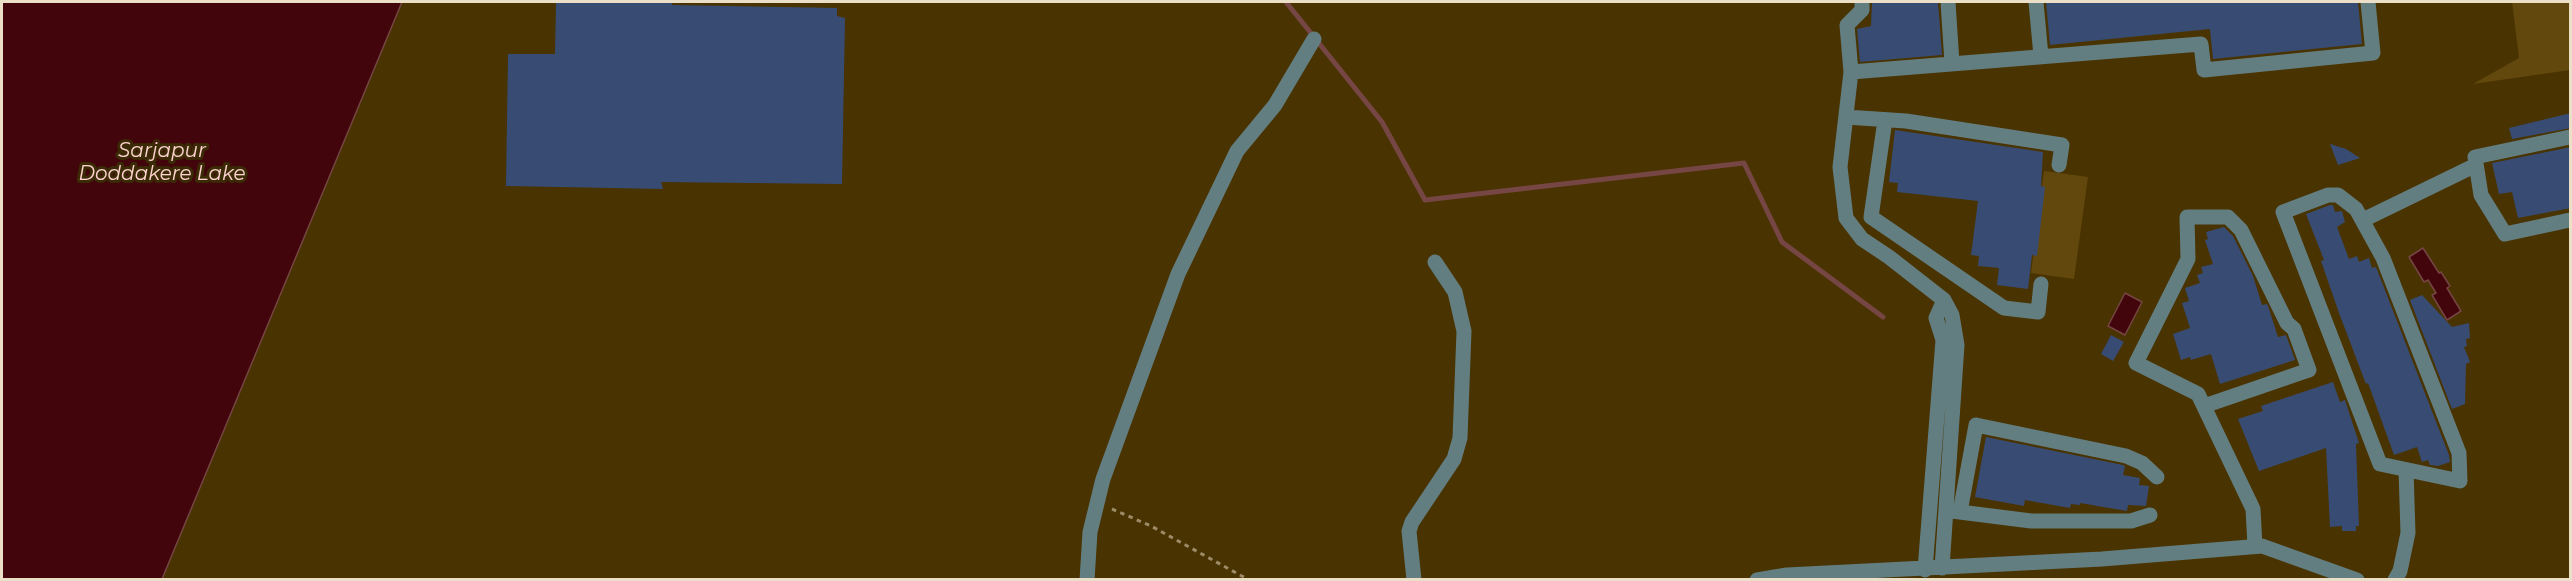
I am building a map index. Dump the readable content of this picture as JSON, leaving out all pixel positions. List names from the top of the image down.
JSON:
{
  "water": ["Sarjapur Doddakere Lake"]
}
